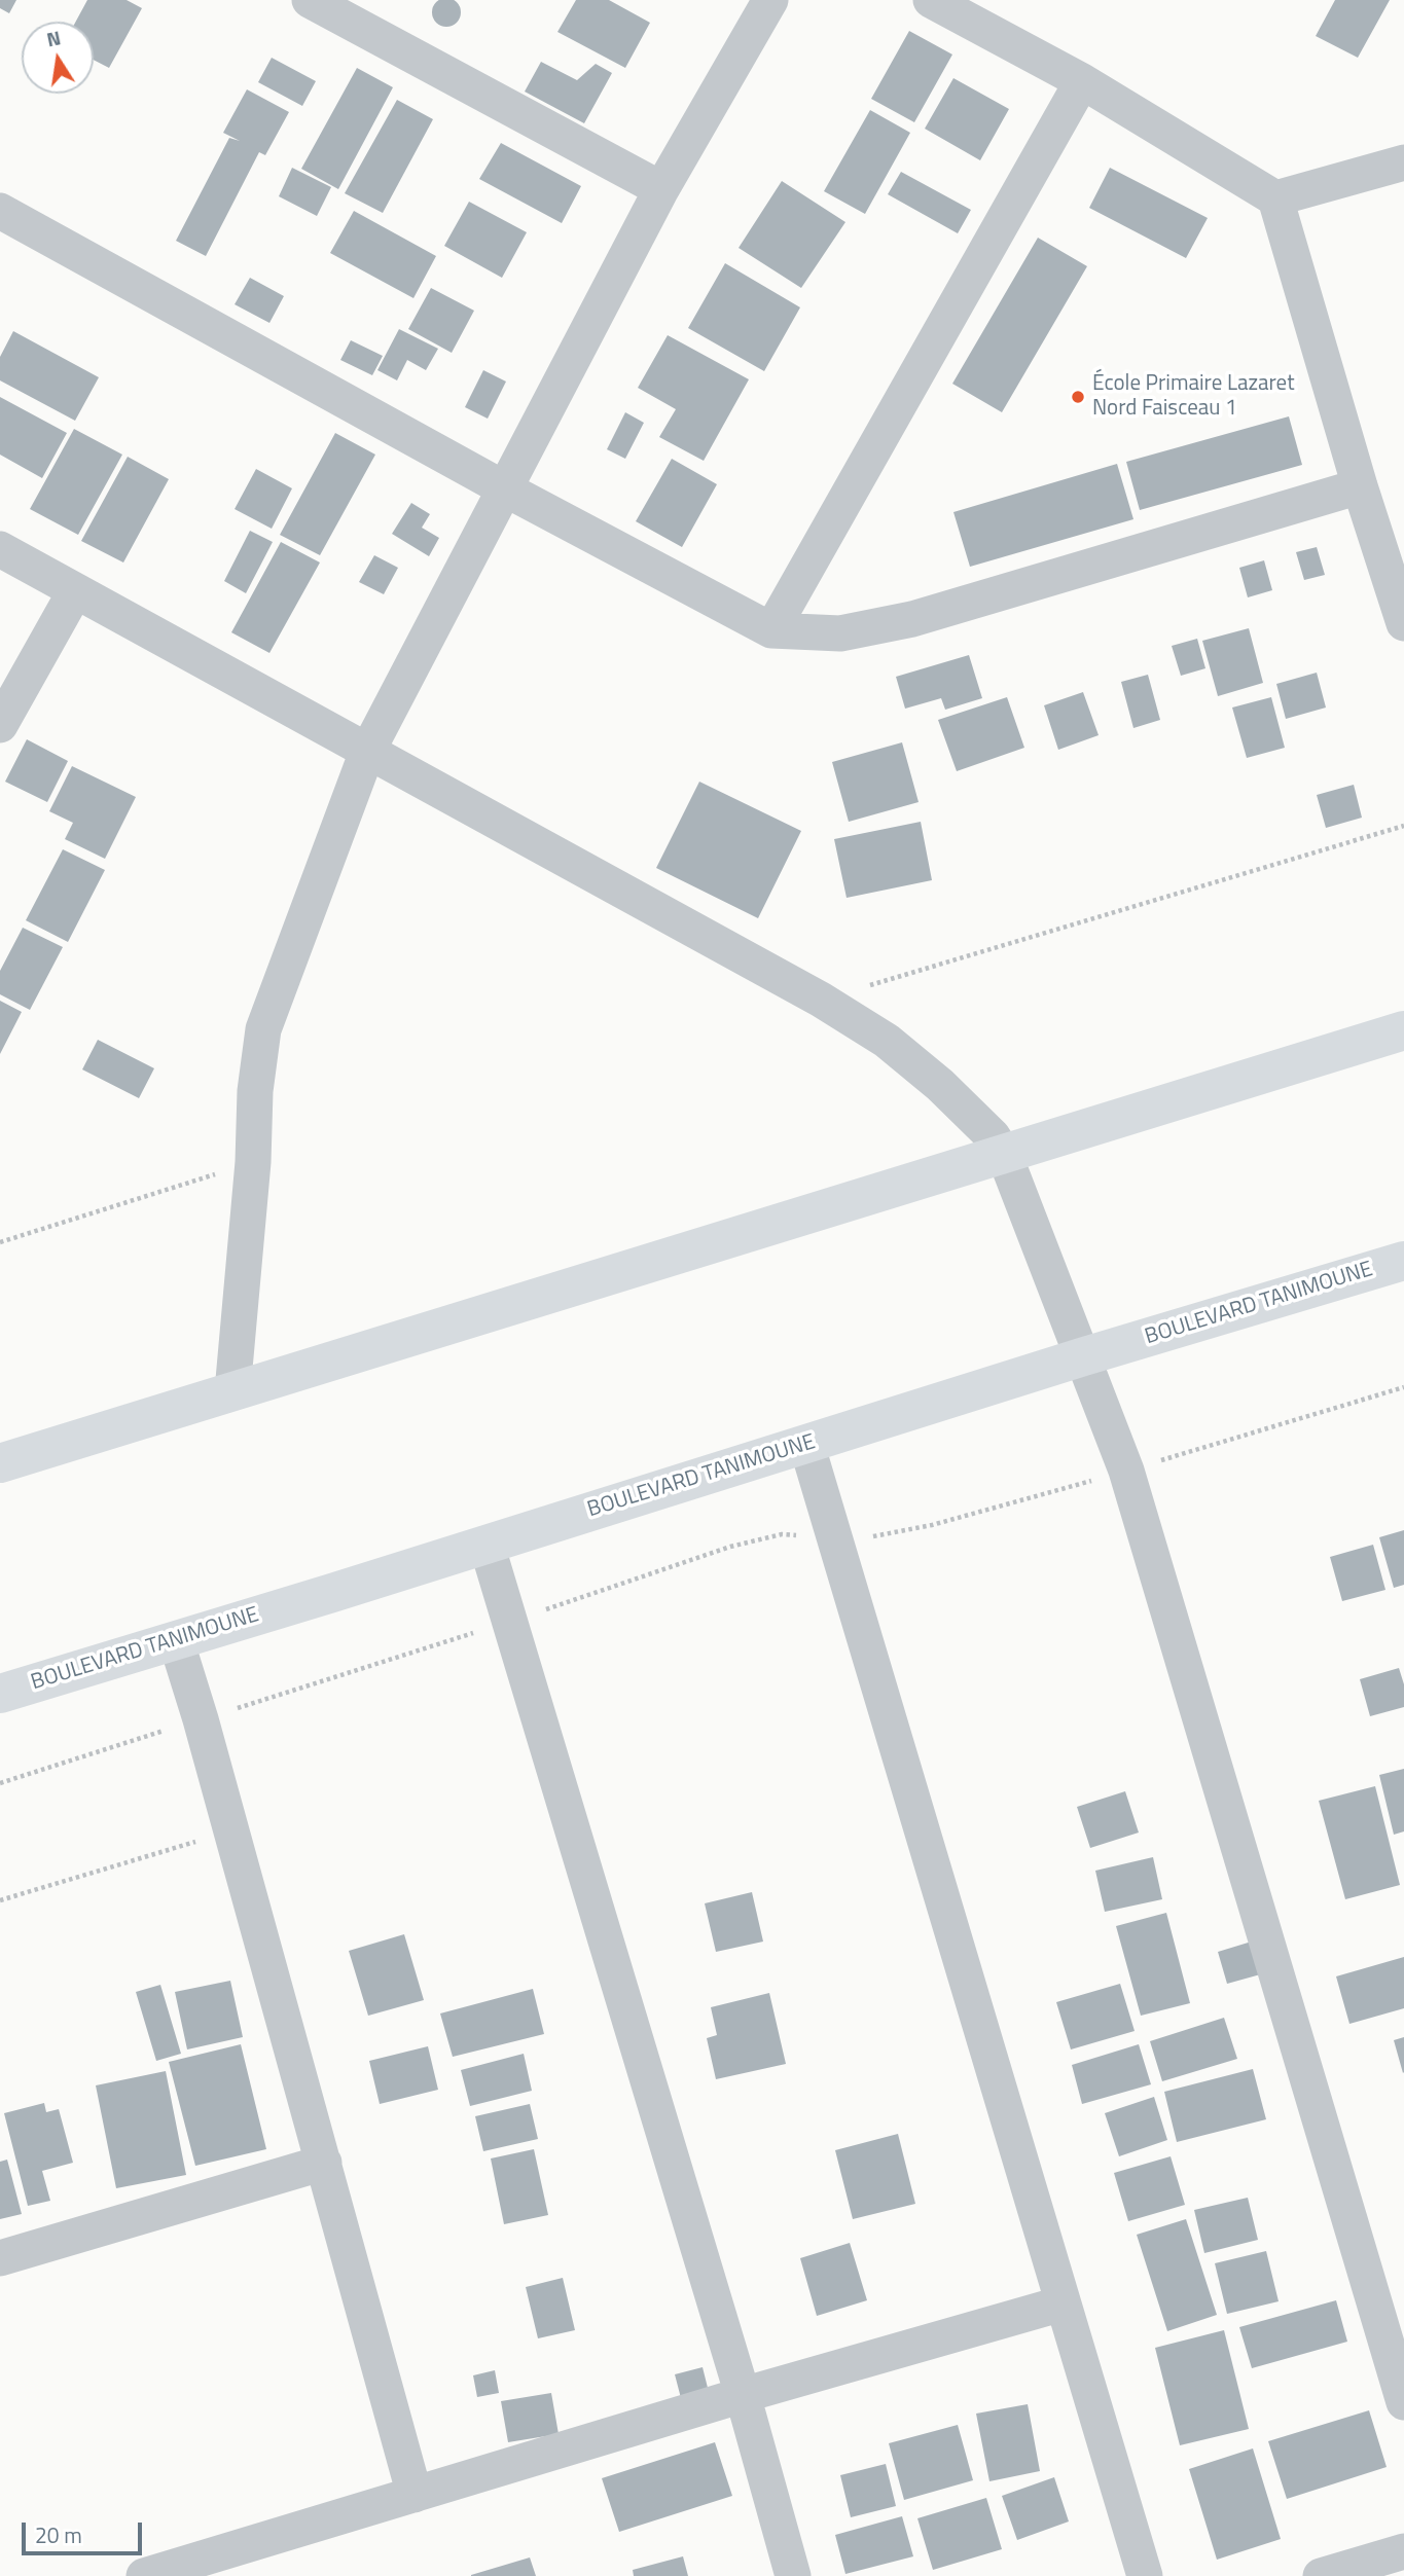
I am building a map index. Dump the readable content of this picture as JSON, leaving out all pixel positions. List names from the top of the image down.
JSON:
{
  "streets": {
    "main road": ["BOULEVARD TANIMOUNE"]
  },
  "places": ["École Primaire Lazaret Nord Faisceau 1"],
  "scale_bar": "20 m",
  "north": "top"
}
